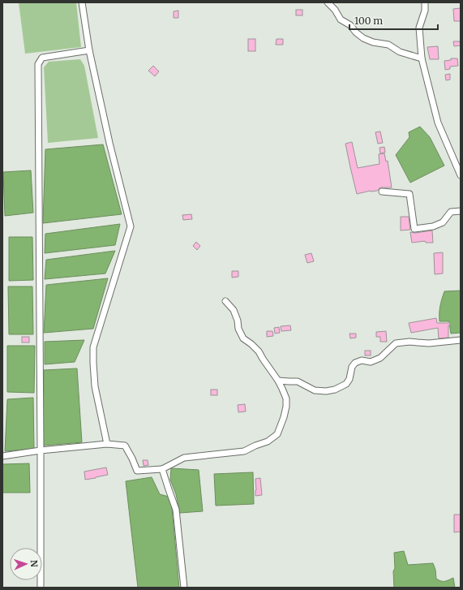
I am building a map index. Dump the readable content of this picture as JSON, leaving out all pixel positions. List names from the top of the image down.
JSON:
{
  "scale_bar": "100 m",
  "north": "right"
}
